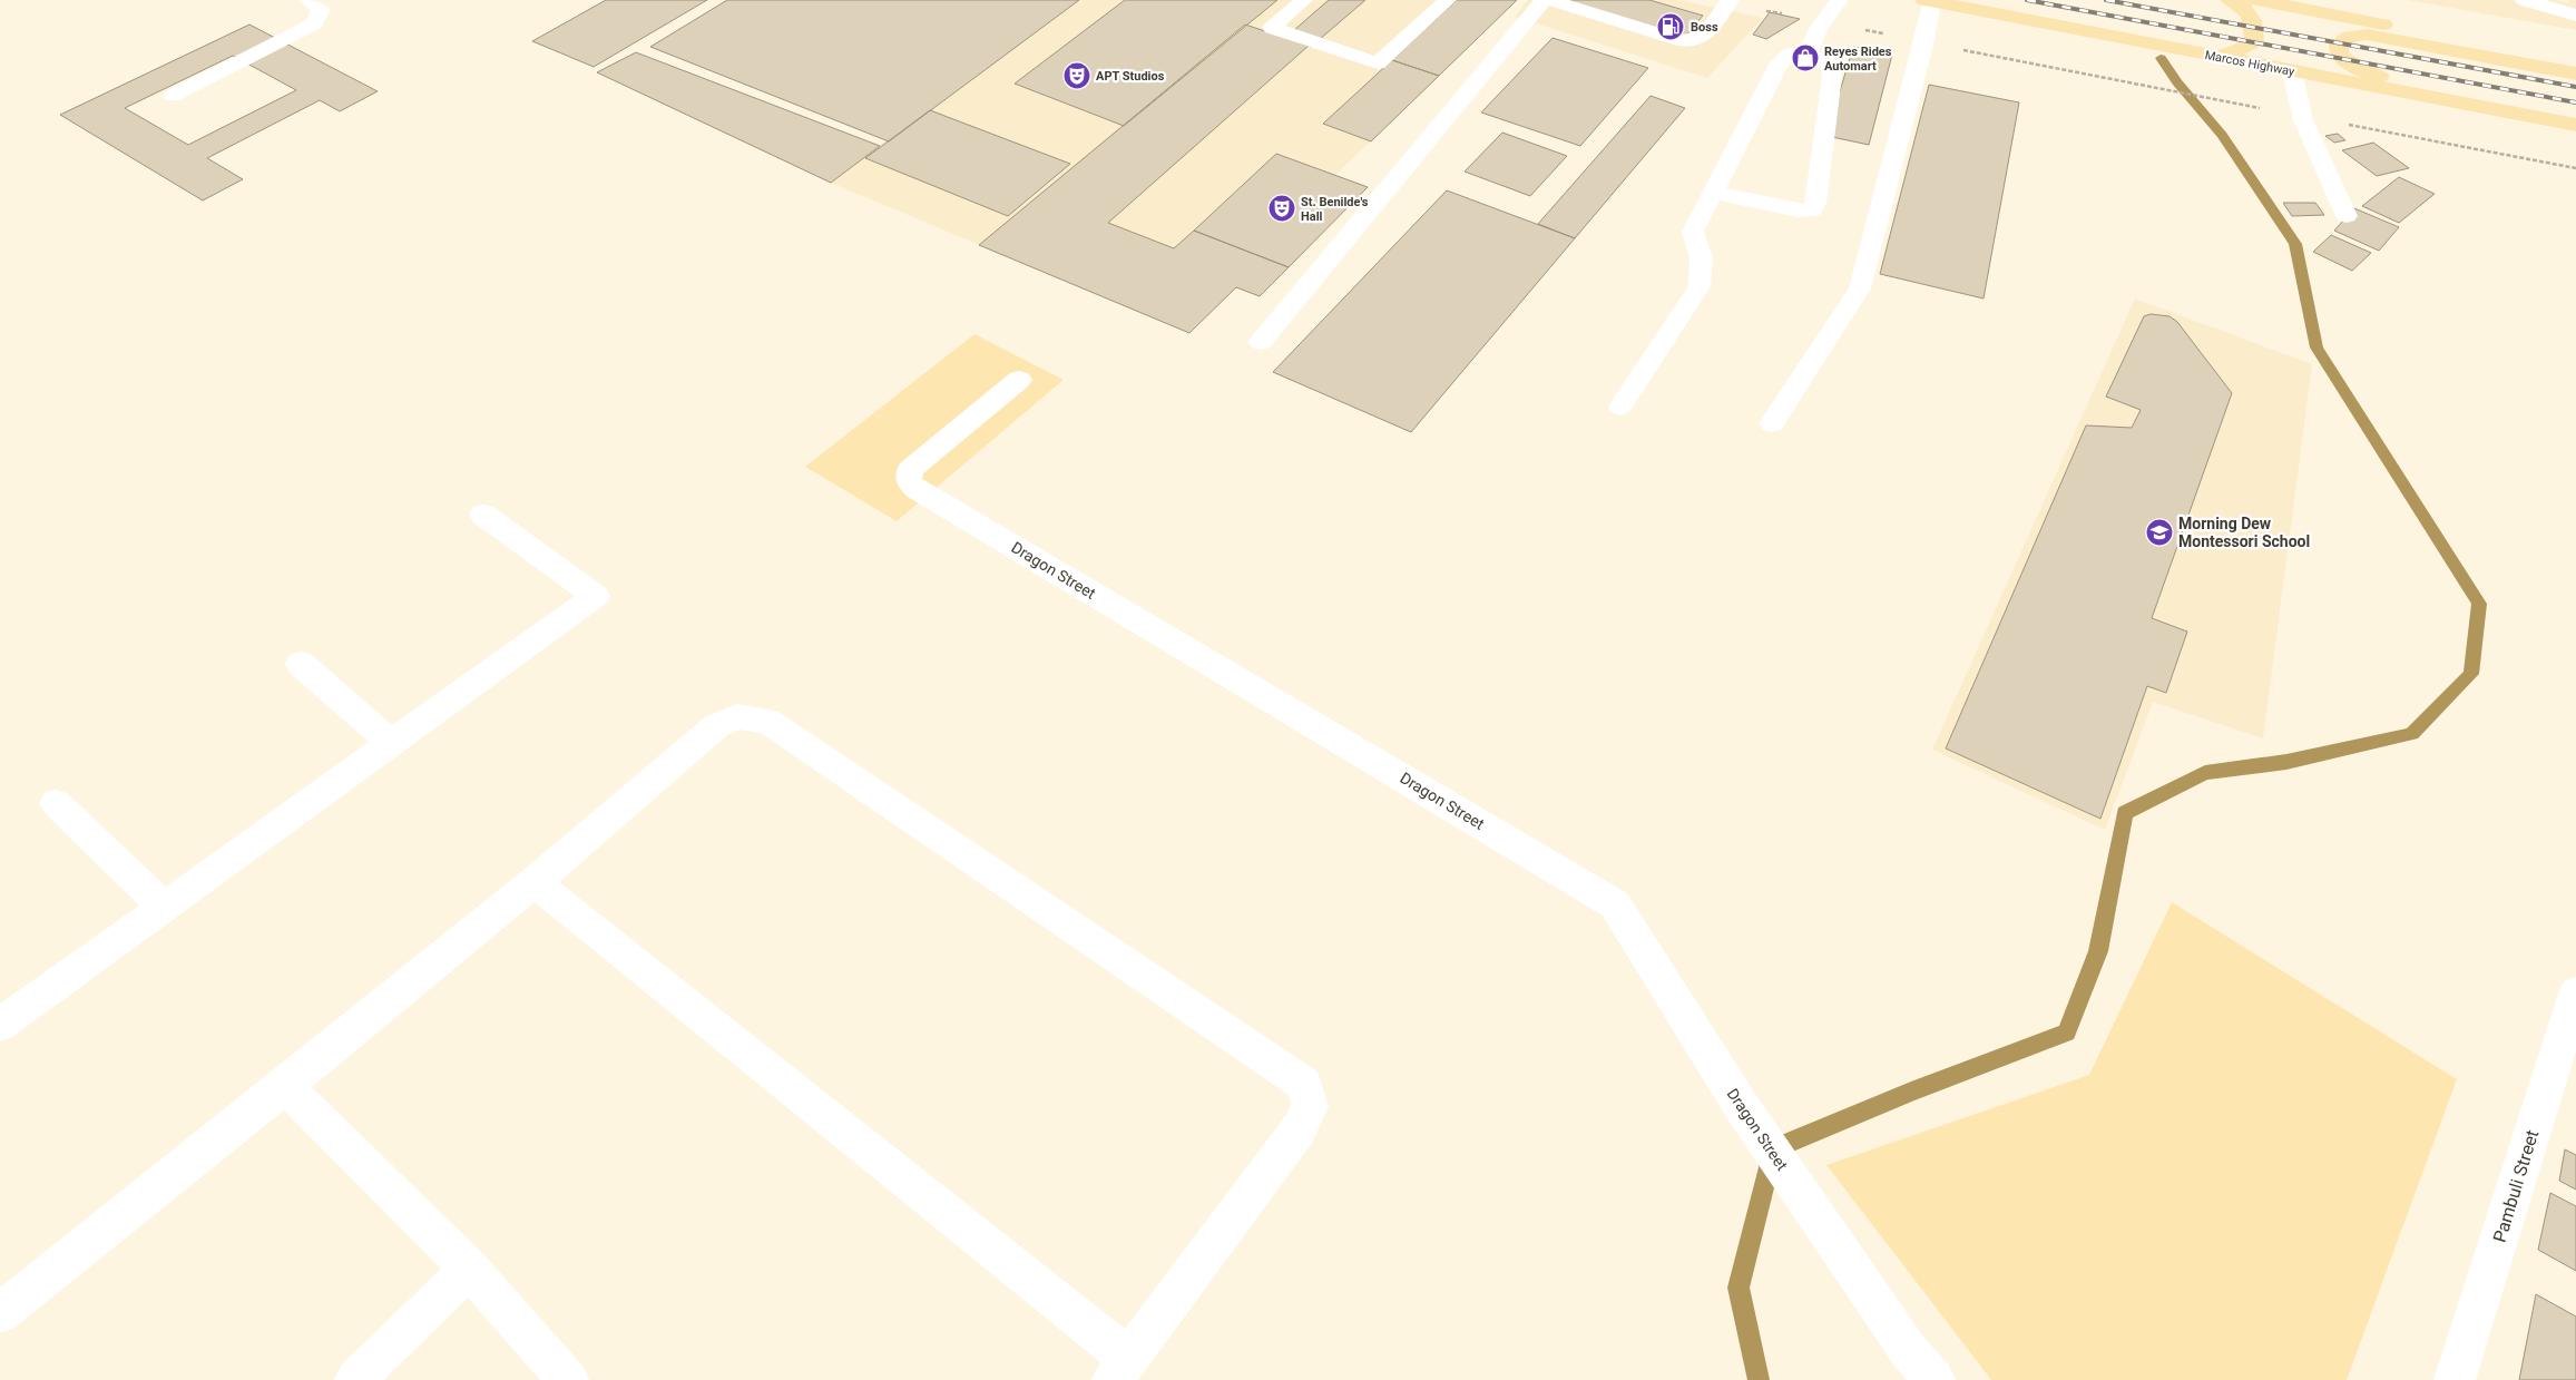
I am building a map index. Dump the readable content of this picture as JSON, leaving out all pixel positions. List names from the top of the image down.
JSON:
{
  "streets": {
    "main road": ["Marcos Highway"],
    "street": ["Dragon Street", "Pambuli Street"]
  },
  "places": {
    "fuel station": ["Boss"],
    "shop": ["Reyes Rides Automart"],
    "theatre": ["APT Studios", "St. Benilde's Hall"],
    "school or university": ["Morning Dew Montessori School"]
  }
}
